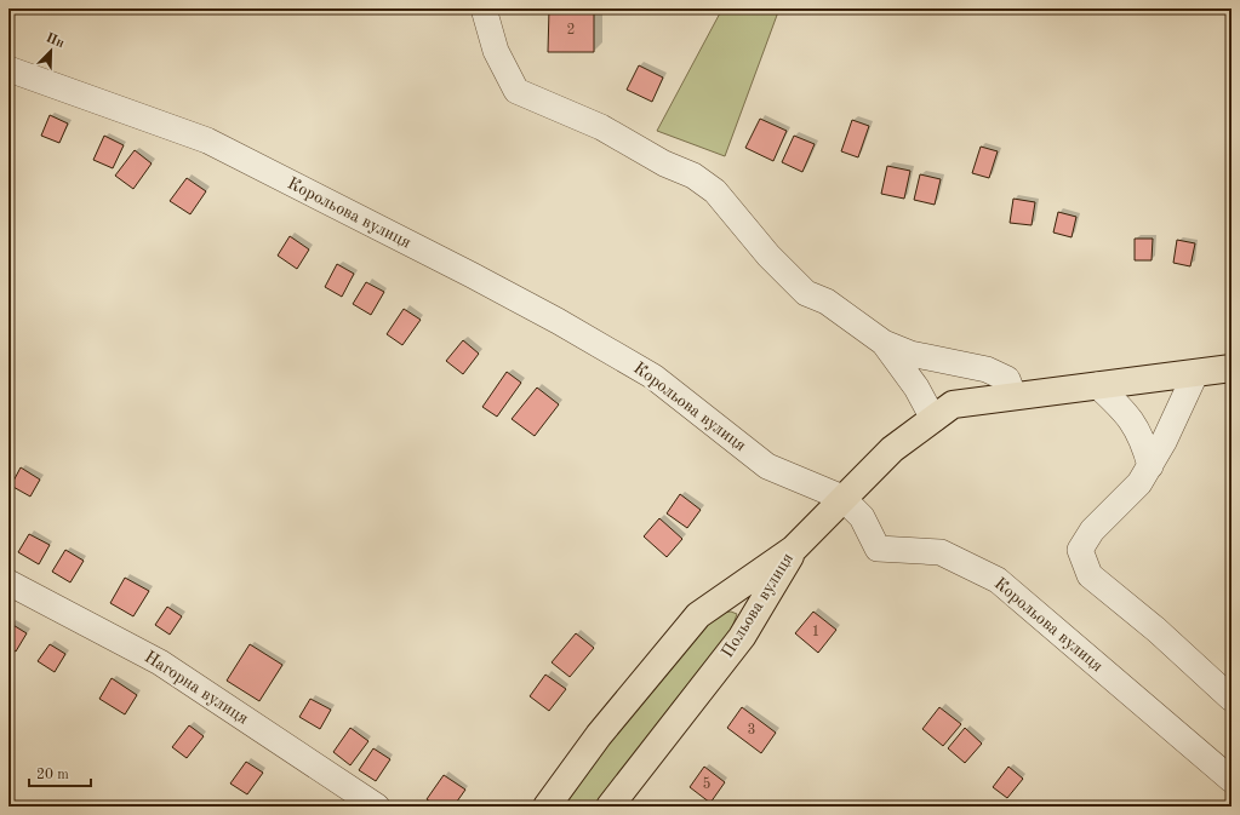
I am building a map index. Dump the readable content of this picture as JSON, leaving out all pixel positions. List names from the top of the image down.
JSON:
{
  "streets": {
    "main road": ["Польова вулиця"],
    "street": ["Корольова вулиця", "Нагорна вулиця"]
  },
  "house_numbers": [
    "2",
    "1",
    "3",
    "5"
  ],
  "scale_bar": "20 m",
  "north": "top right"
}
